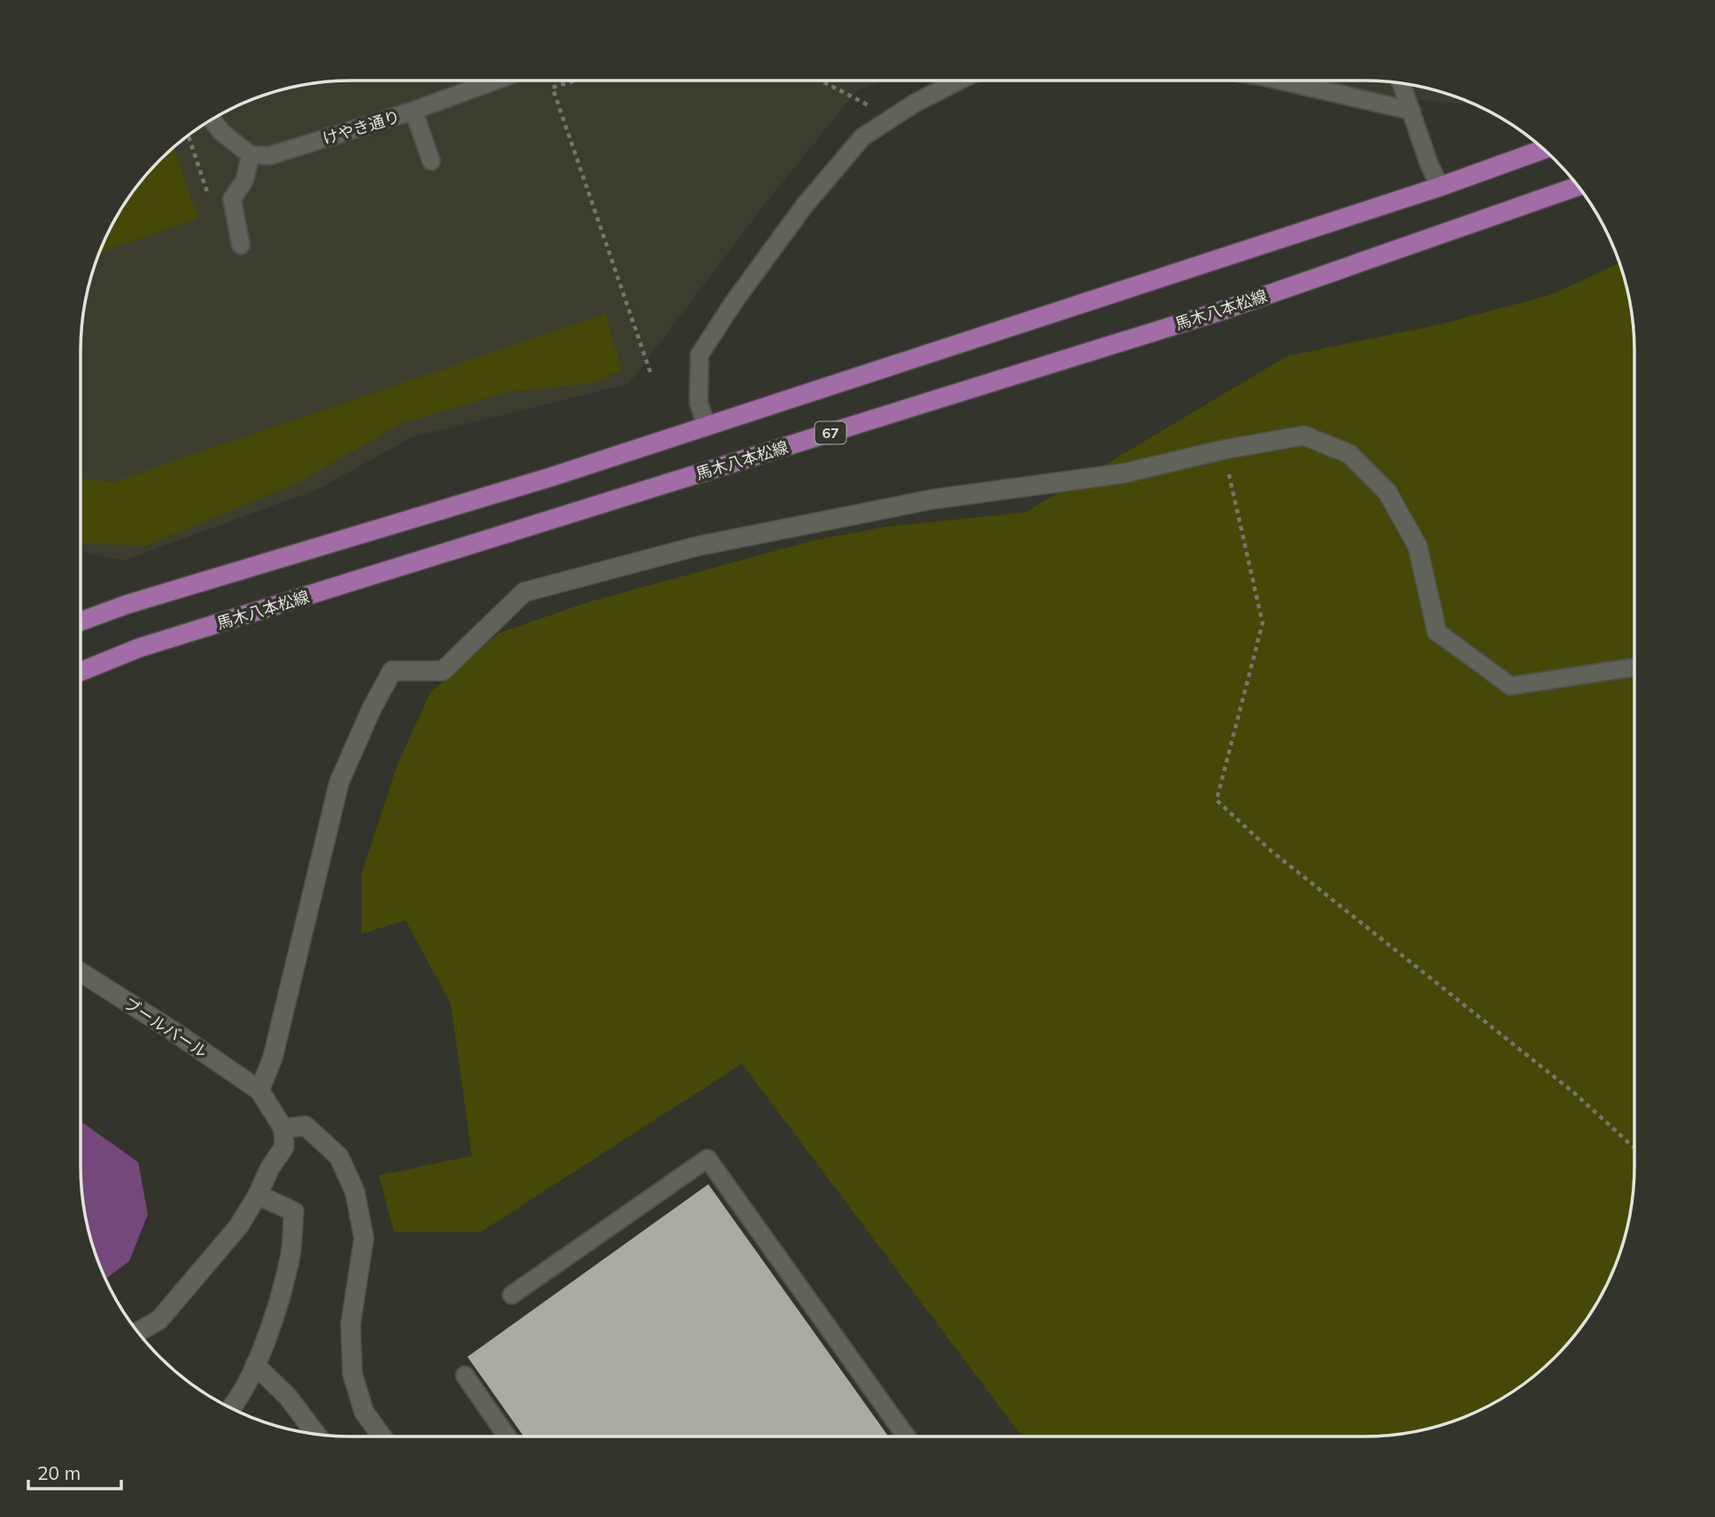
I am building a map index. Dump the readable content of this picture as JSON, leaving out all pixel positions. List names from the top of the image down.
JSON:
{
  "streets": {
    "main road": ["馬木八本松線", "67"],
    "street": ["ブールバール"],
    "lane": ["けやき通り"]
  },
  "scale_bar": "20 m"
}
